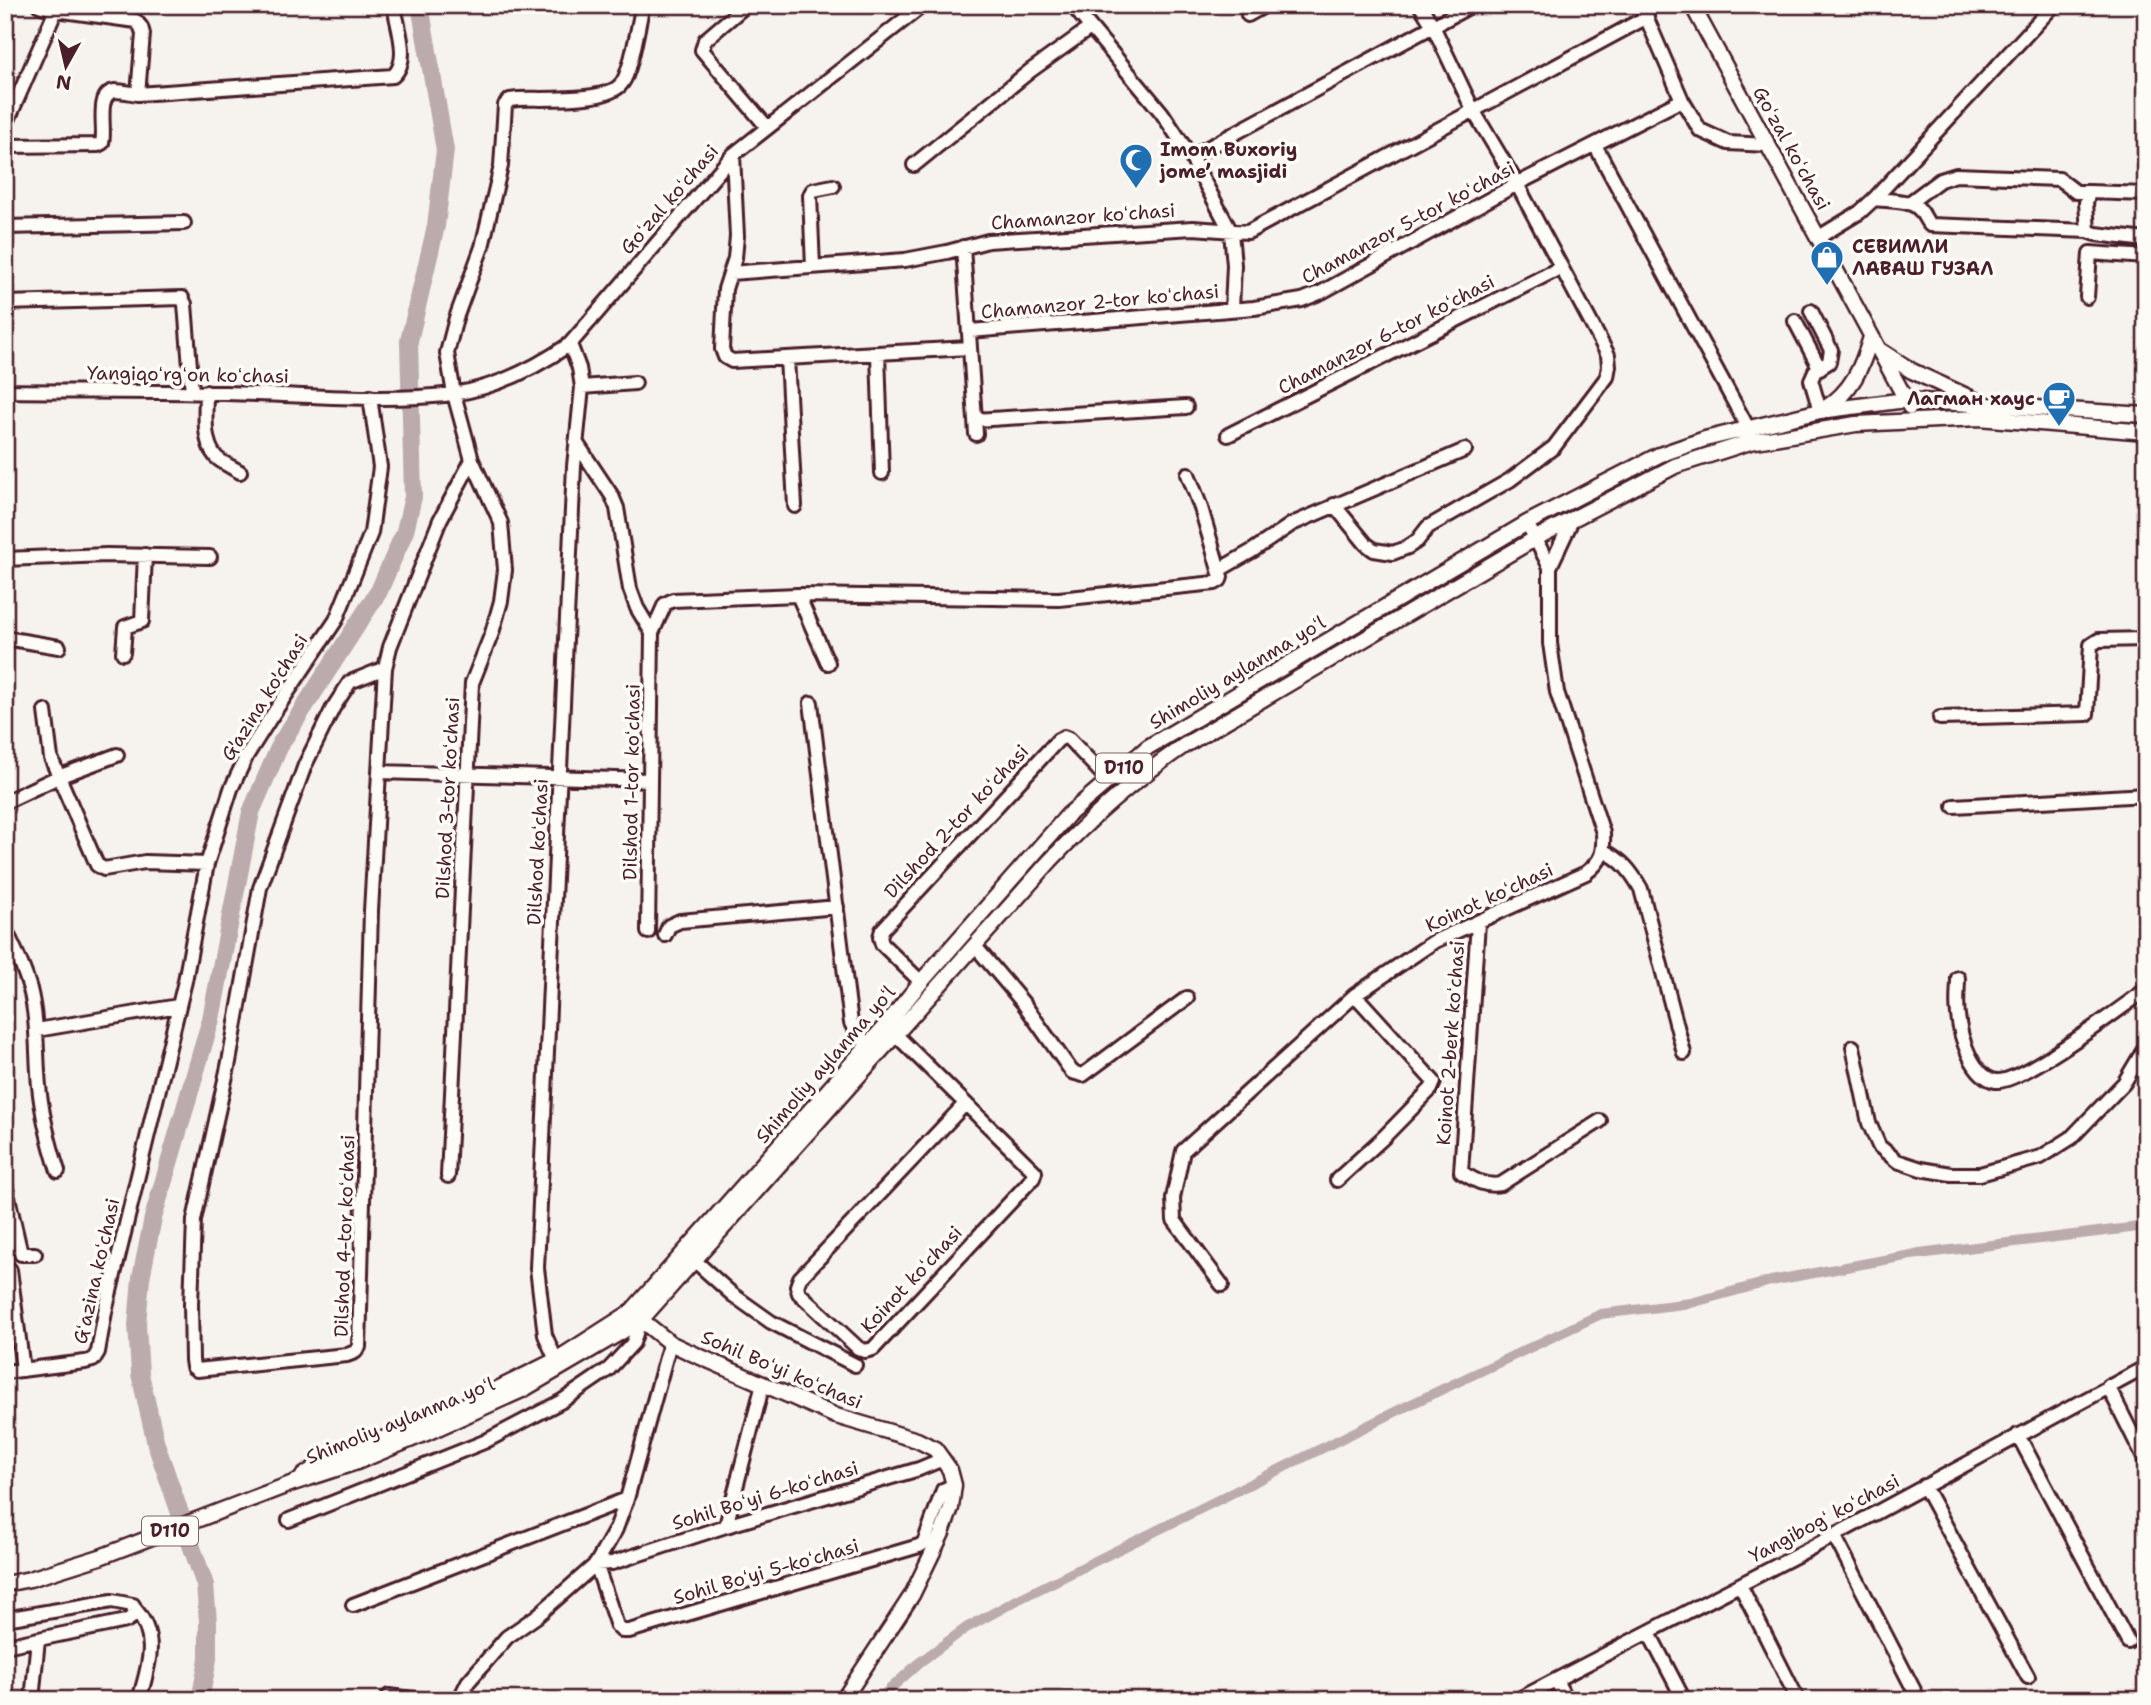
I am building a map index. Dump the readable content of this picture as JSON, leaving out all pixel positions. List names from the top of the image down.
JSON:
{
  "streets": {
    "main road": [
      "Goʻzal koʻchasi",
      "Shimoliy aylanma yoʻl",
      "D110",
      "Sohil Boʻyi koʻchasi"
    ],
    "street": [
      "Chamanzor koʻchasi",
      "Chamanzor 5-tor koʻchasi",
      "Chamanzor 2-tor koʻchasi",
      "Chamanzor 6-tor koʻchasi",
      "Yangiqoʻrgʻon koʻchasi",
      "G'azina ko'chasi",
      "Dilshod 1-tor koʻchasi",
      "Dilshod 3-tor koʻchasi",
      "Dilshod 2-tor koʻchasi",
      "Dilshod koʻchasi",
      "Koinot koʻchasi",
      "Koinot 2-berk koʻchasi",
      "Dilshod 4-tor koʻchasi",
      "Gʻazina koʻchasi",
      "Sohil Boʻyi 6-koʻchasi",
      "Yangibogʻ koʻchasi",
      "Sohil Boʻyi 5-koʻchasi"
    ]
  },
  "crossings": [
    ["Goʻzal koʻchasi", "Yangiqoʻrgʻon koʻchasi"],
    ["Goʻzal koʻchasi", "Shimoliy aylanma yoʻl"],
    ["Goʻzal koʻchasi", "Dilshod 3-tor koʻchasi"],
    ["Goʻzal koʻchasi", "Dilshod koʻchasi"],
    ["Chamanzor 5-tor koʻchasi", "Chamanzor 2-tor koʻchasi"],
    ["Yangiqoʻrgʻon koʻchasi", "G'azina ko'chasi"],
    ["Shimoliy aylanma yoʻl", "Dilshod 2-tor koʻchasi"],
    ["Shimoliy aylanma yoʻl", "Dilshod koʻchasi"],
    ["Shimoliy aylanma yoʻl", "Koinot koʻchasi"],
    ["Shimoliy aylanma yoʻl", "Sohil Boʻyi koʻchasi"],
    ["G'azina ko'chasi", "Gʻazina koʻchasi"],
    ["Dilshod 3-tor koʻchasi", "Dilshod 4-tor koʻchasi"],
    ["Koinot koʻchasi", "Koinot 2-berk koʻchasi"],
    ["Sohil Boʻyi koʻchasi", "Sohil Boʻyi 6-koʻchasi"],
    ["Sohil Boʻyi 6-koʻchasi", "Sohil Boʻyi 5-koʻchasi"]
  ],
  "places": {
    "mosque": ["Imom Buxoriy jome’ masjidi"],
    "shop": ["СЕВИМЛИ ЛАВАШ ГУЗАЛ"],
    "cafe": ["Лагман хаус"]
  },
  "north": "bottom"
}
